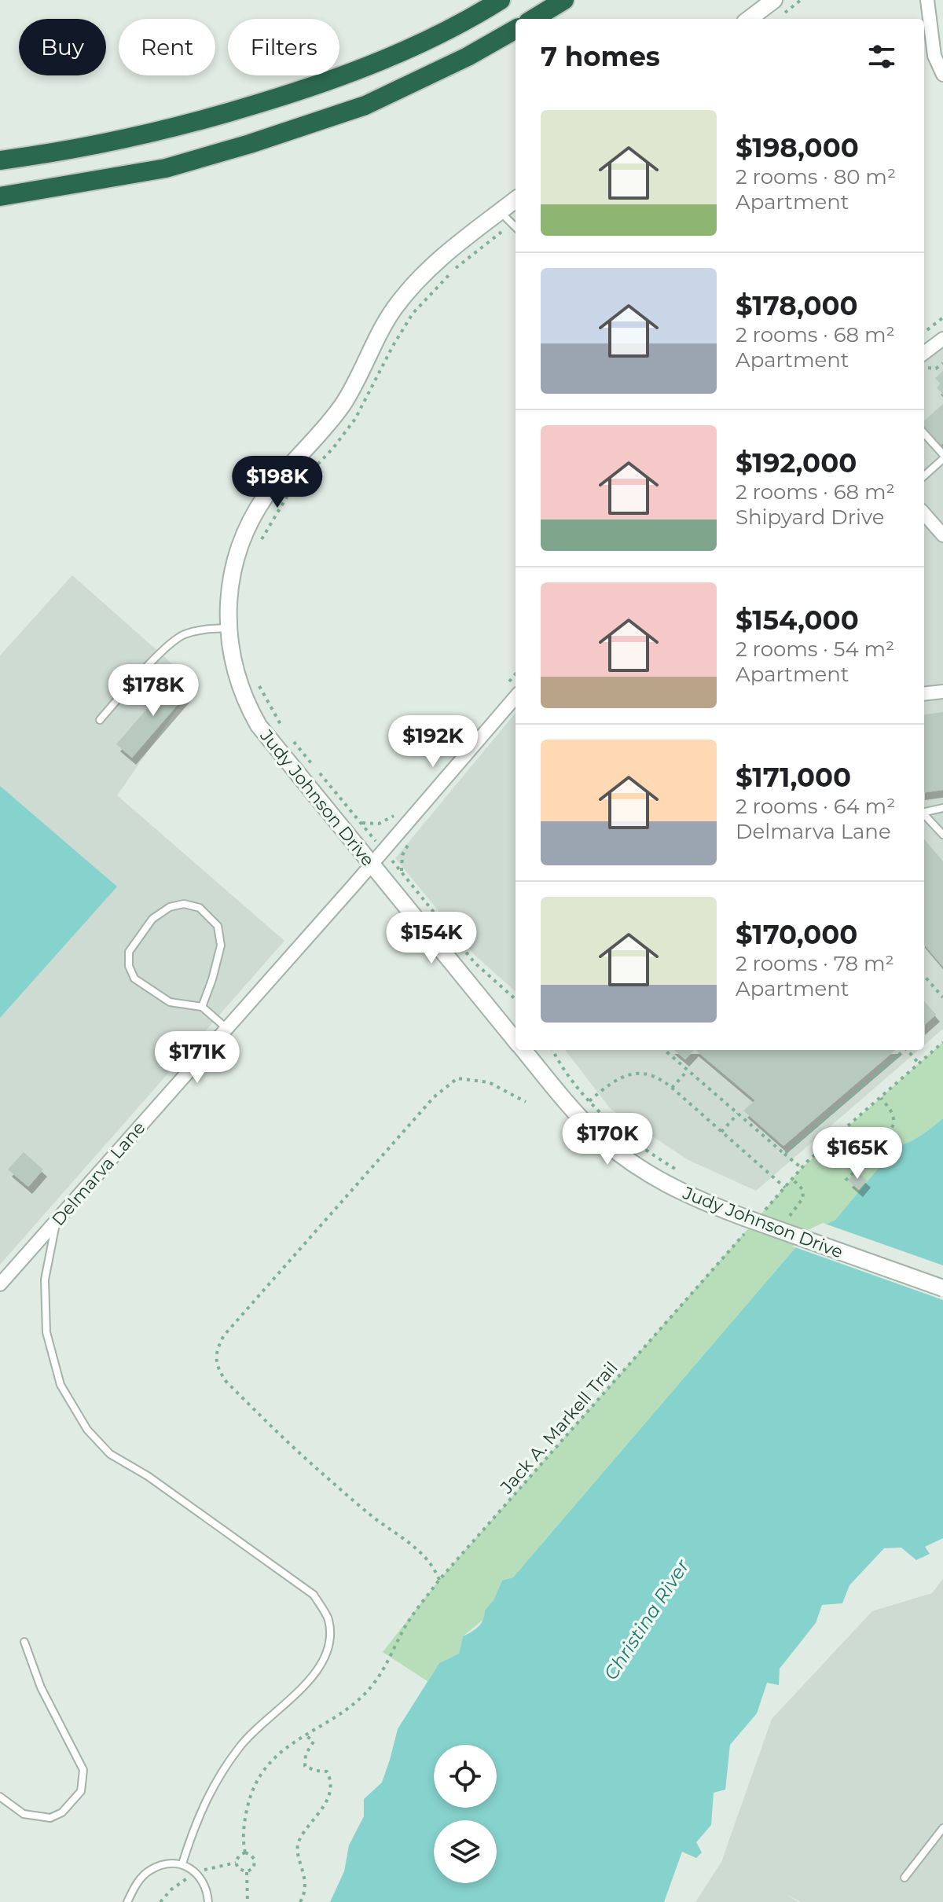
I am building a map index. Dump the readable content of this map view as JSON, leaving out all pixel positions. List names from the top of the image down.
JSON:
{
  "streets": {
    "street": ["Judy Johnson Drive", "Delmarva Lane"],
    "path": ["Jack A. Markell Trail"]
  },
  "crossings": [
    ["Judy Johnson Drive", "Delmarva Lane"],
    ["Judy Johnson Drive", "Jack A. Markell Trail"]
  ],
  "water": ["Christina River"],
  "page": {
    "chip": ["Buy", "Rent", "Filters"],
    "heading": "7 homes",
    "list": [
      {
        "name": "$198,000",
        "note": "2 rooms · 80 m² · Apartment"
      },
      {
        "name": "$178,000",
        "note": "2 rooms · 68 m² · Apartment"
      },
      {
        "name": "$192,000",
        "note": "2 rooms · 68 m² · Shipyard Drive"
      },
      {
        "name": "$154,000",
        "note": "2 rooms · 54 m² · Apartment"
      },
      {
        "name": "$171,000",
        "note": "2 rooms · 64 m² · Delmarva Lane"
      },
      {
        "name": "$170,000",
        "note": "2 rooms · 78 m² · Apartment"
      }
    ],
    "price": [
      "$198K",
      "$178K",
      "$192K",
      "$154K",
      "$171K",
      "$170K",
      "$165K"
    ]
  }
}
